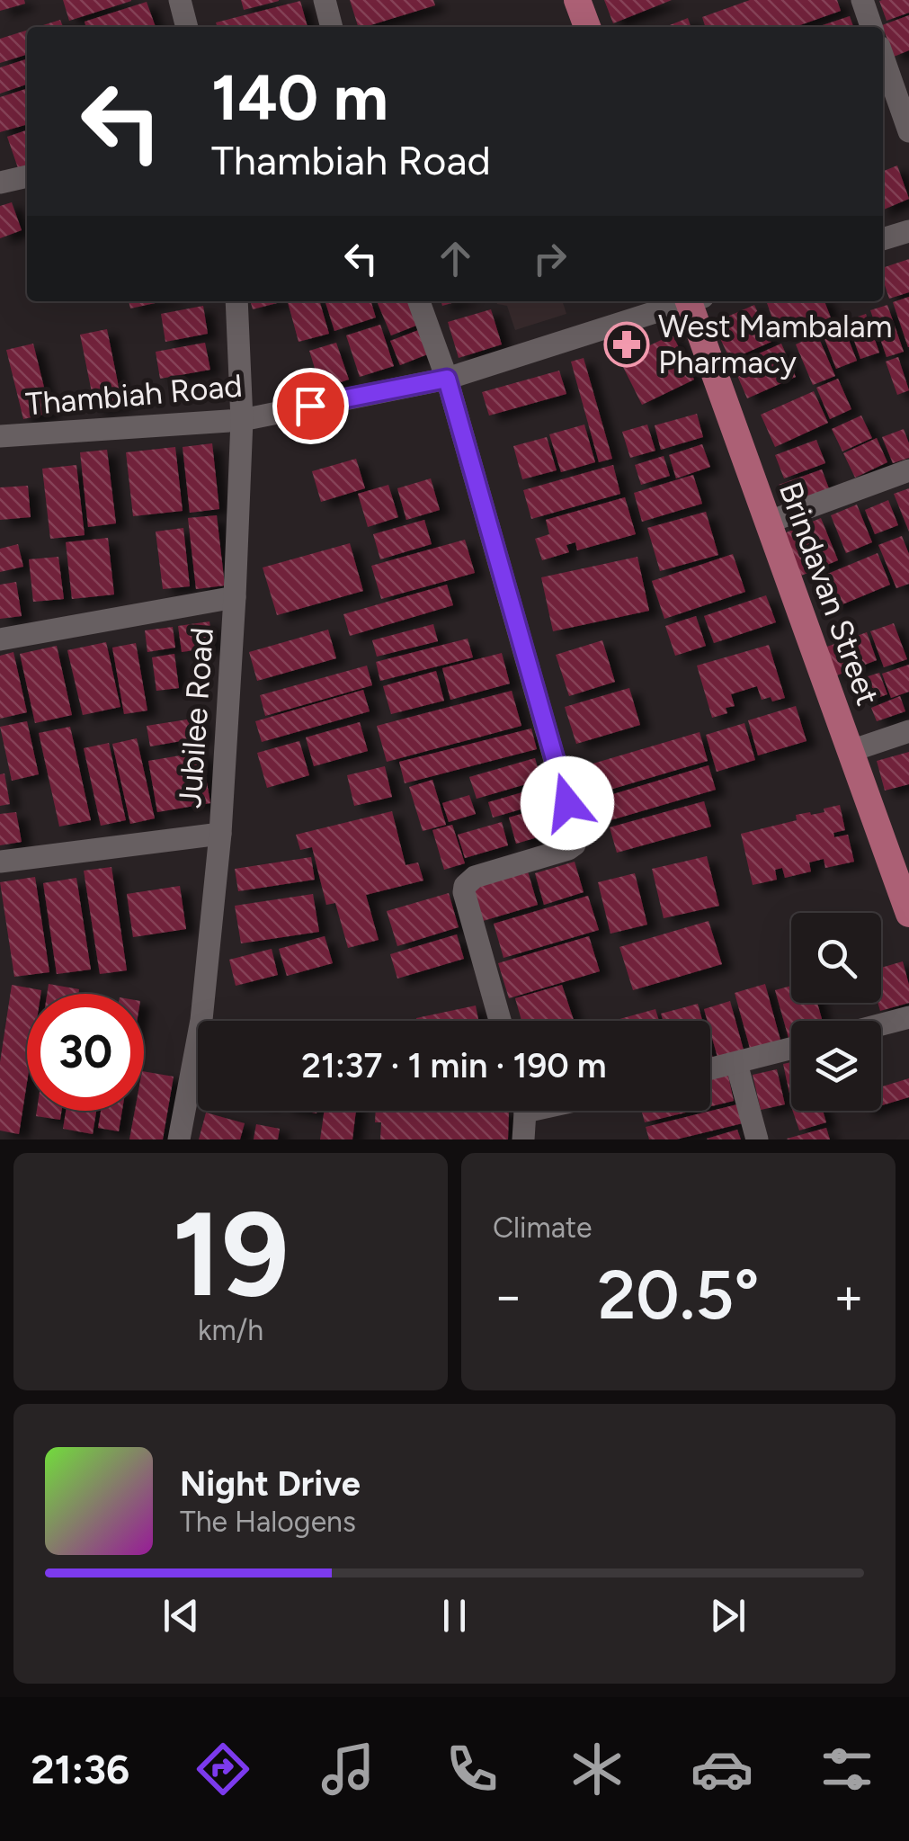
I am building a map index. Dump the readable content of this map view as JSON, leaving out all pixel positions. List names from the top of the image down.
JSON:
{
  "streets": {
    "main road": ["Brindavan Street"],
    "street": ["Thambiah Road", "Jubilee Road"]
  },
  "crossings": [
    ["Thambiah Road", "Jubilee Road"]
  ],
  "places": {
    "pharmacy": ["West Mambalam Pharmacy"]
  },
  "page": {
    "turn": ["140 m", "Thambiah Road"],
    "limit": "30",
    "trip": "21:37 · 1 min · 190 m",
    "tile": [
      ["19", "km/h"],
      "Climate"
    ],
    "heat": ["−", "20.5°", "+"],
    "song": ["Night Drive", "The Halogens"],
    "tabs": "21:36"
  }
}
